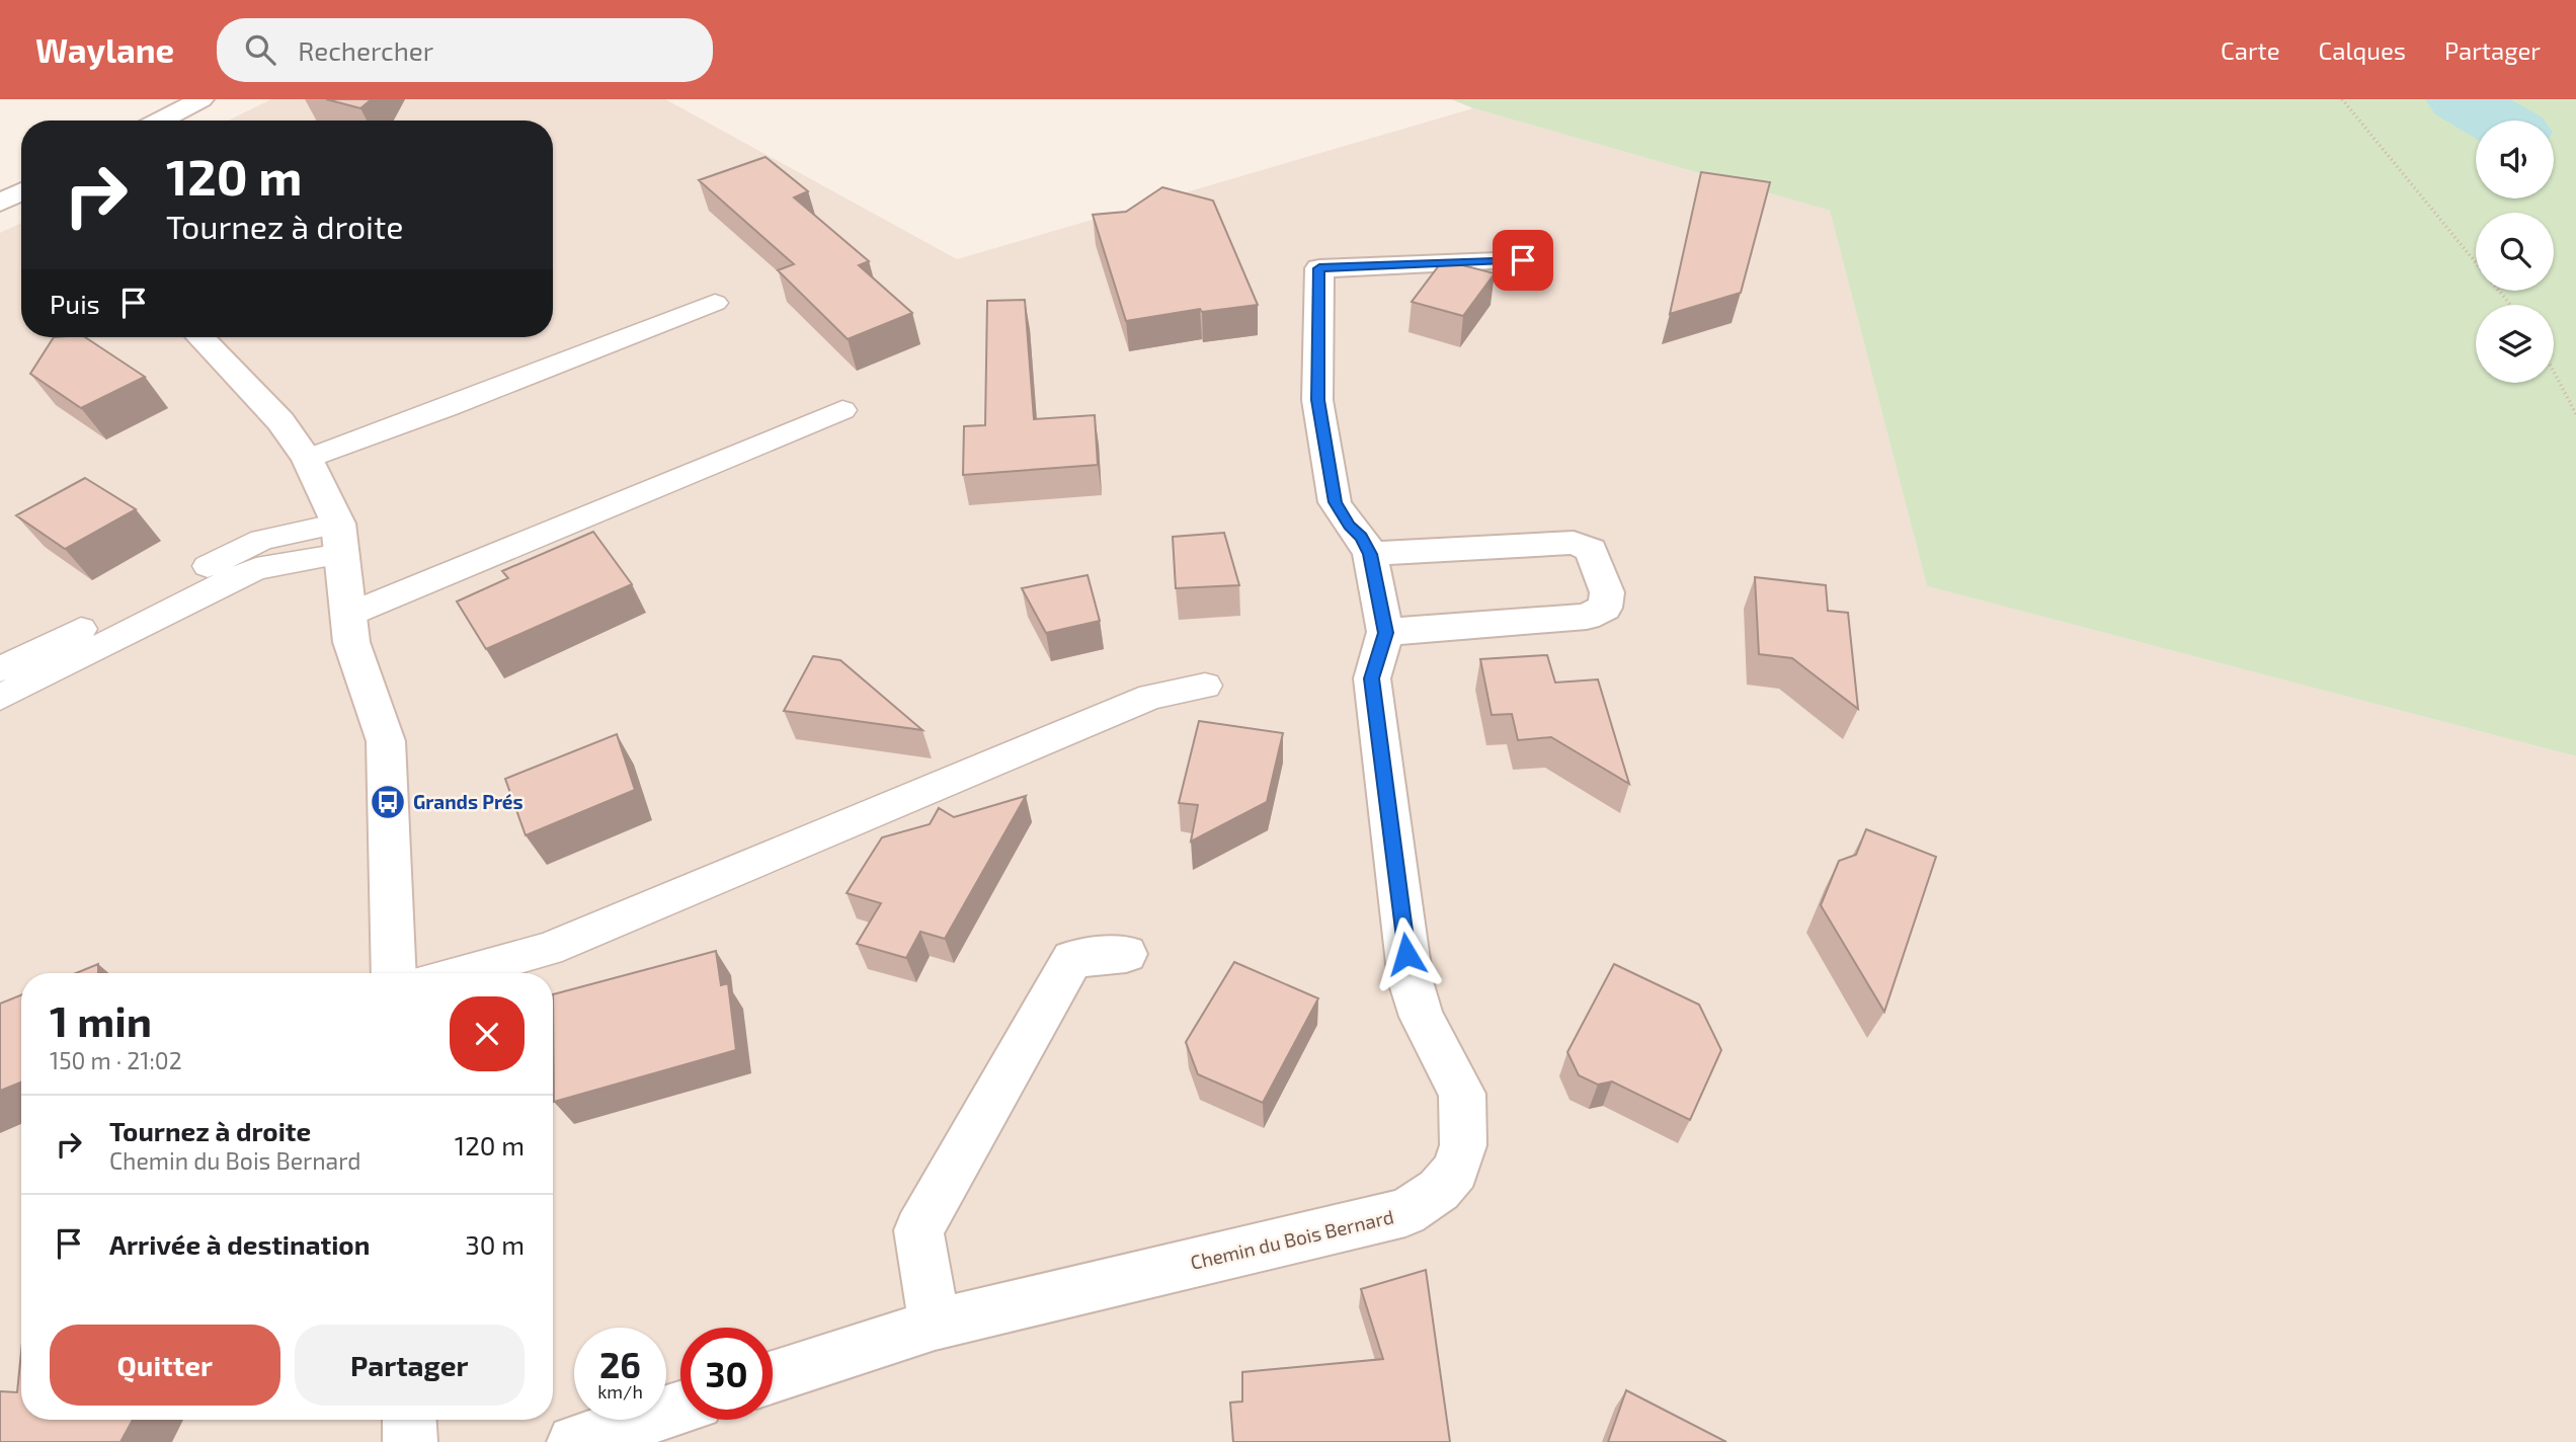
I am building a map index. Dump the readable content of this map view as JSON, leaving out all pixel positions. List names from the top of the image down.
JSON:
{
  "streets": {
    "street": ["Chemin du Bois Bernard"]
  },
  "places": {
    "bus stop": ["Grands Prés"]
  },
  "page": {
    "header": "Waylane",
    "search": "Rechercher",
    "nav": ["Carte", "Calques", "Partager"],
    "turn": ["120 m", "Tournez à droite"],
    "then": "Puis",
    "heading": ["1 min", "150 m · 21:02"],
    "list": [
      {
        "name": "Tournez à droite",
        "note": "Chemin du Bois Bernard",
        "value": "120 m"
      },
      {
        "name": "Arrivée à destination",
        "value": "30 m"
      }
    ],
    "buttons": ["Quitter", "Partager"],
    "speed": "26 km/h",
    "limit": "30"
  }
}
